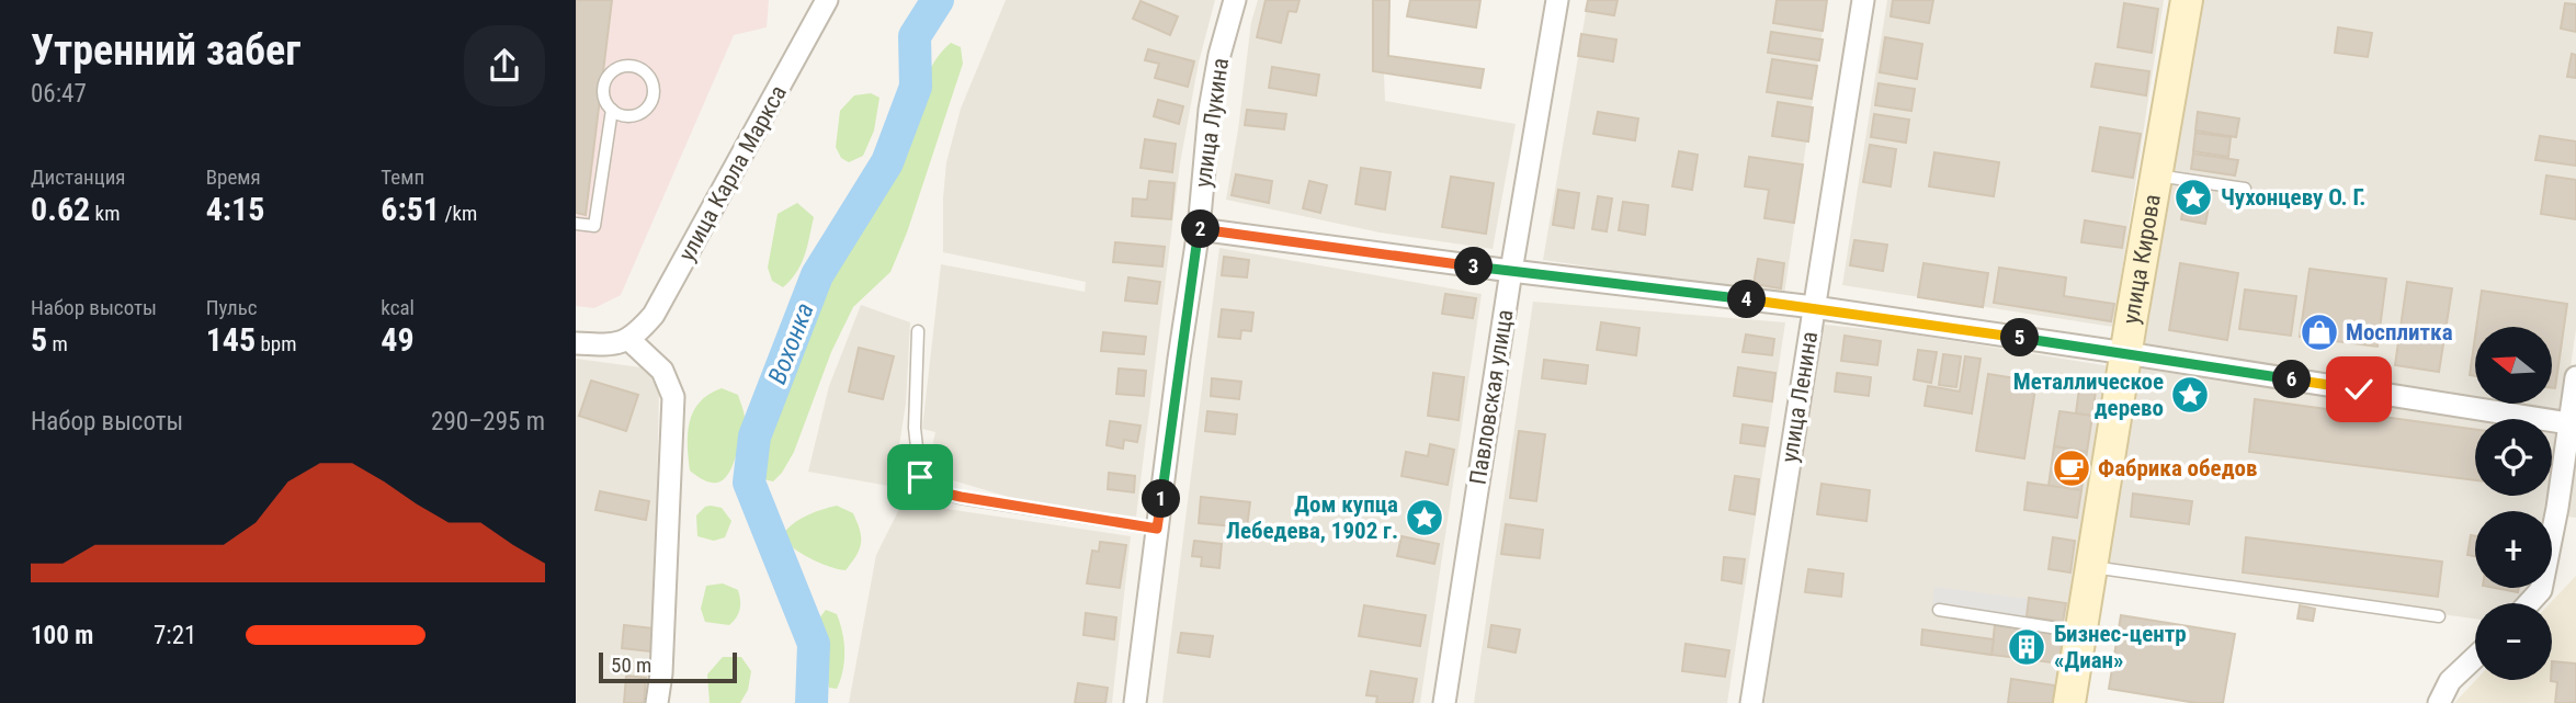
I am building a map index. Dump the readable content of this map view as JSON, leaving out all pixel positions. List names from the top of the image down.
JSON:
{
  "streets": {
    "street": [
      "улица Лукина",
      "улица Карла Маркса",
      "улица Кирова",
      "Павловская улица",
      "улица Ленина"
    ]
  },
  "water": ["Вохонка"],
  "places": {
    "place": ["Чухонцеву О. Г.", "Металлическое дерево", "Дом купца Лебедева, 1902 г."],
    "shop": ["Мосплитка"],
    "cafe": ["Фабрика обедов"],
    "building": ["Бизнес-центр «Диан»"]
  },
  "scale_bar": "50 m",
  "north": "left",
  "page": {
    "heading": ["Утренний забег", "06:47"],
    "stats": [
      ["Дистанция", "0.62 km"],
      ["Время", "4:15"],
      ["Темп", "6:51 /km"],
      ["Набор высоты", "5 m"],
      ["Пульс", "145 bpm"],
      ["kcal", "49"]
    ],
    "pins": [
      "2",
      "3",
      "4",
      "5",
      "6",
      "1"
    ],
    "map_buttons": ["+", "−"],
    "chart": ["Набор высоты", "290–295 m"],
    "list": [
      {
        "name": "100 m",
        "note": "7:21"
      }
    ],
    "scale": "50 m"
  }
}
